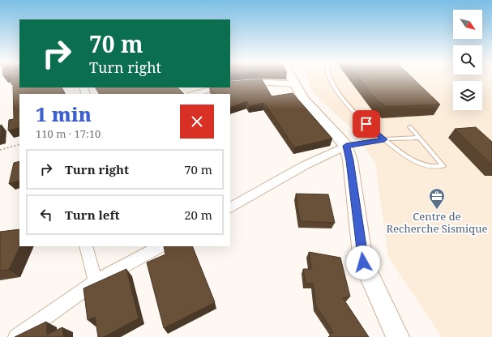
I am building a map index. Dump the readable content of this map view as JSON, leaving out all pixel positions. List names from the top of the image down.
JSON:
{
  "places": {
    "office": ["Centre de Recherche Sismique"]
  },
  "north": "bottom right",
  "page": {
    "turn": ["70 m", "Turn right"],
    "heading": ["1 min", "110 m · 17:10"],
    "list": [
      {
        "name": "Turn right",
        "value": "70 m"
      },
      {
        "name": "Turn left",
        "value": "20 m"
      }
    ]
  }
}
